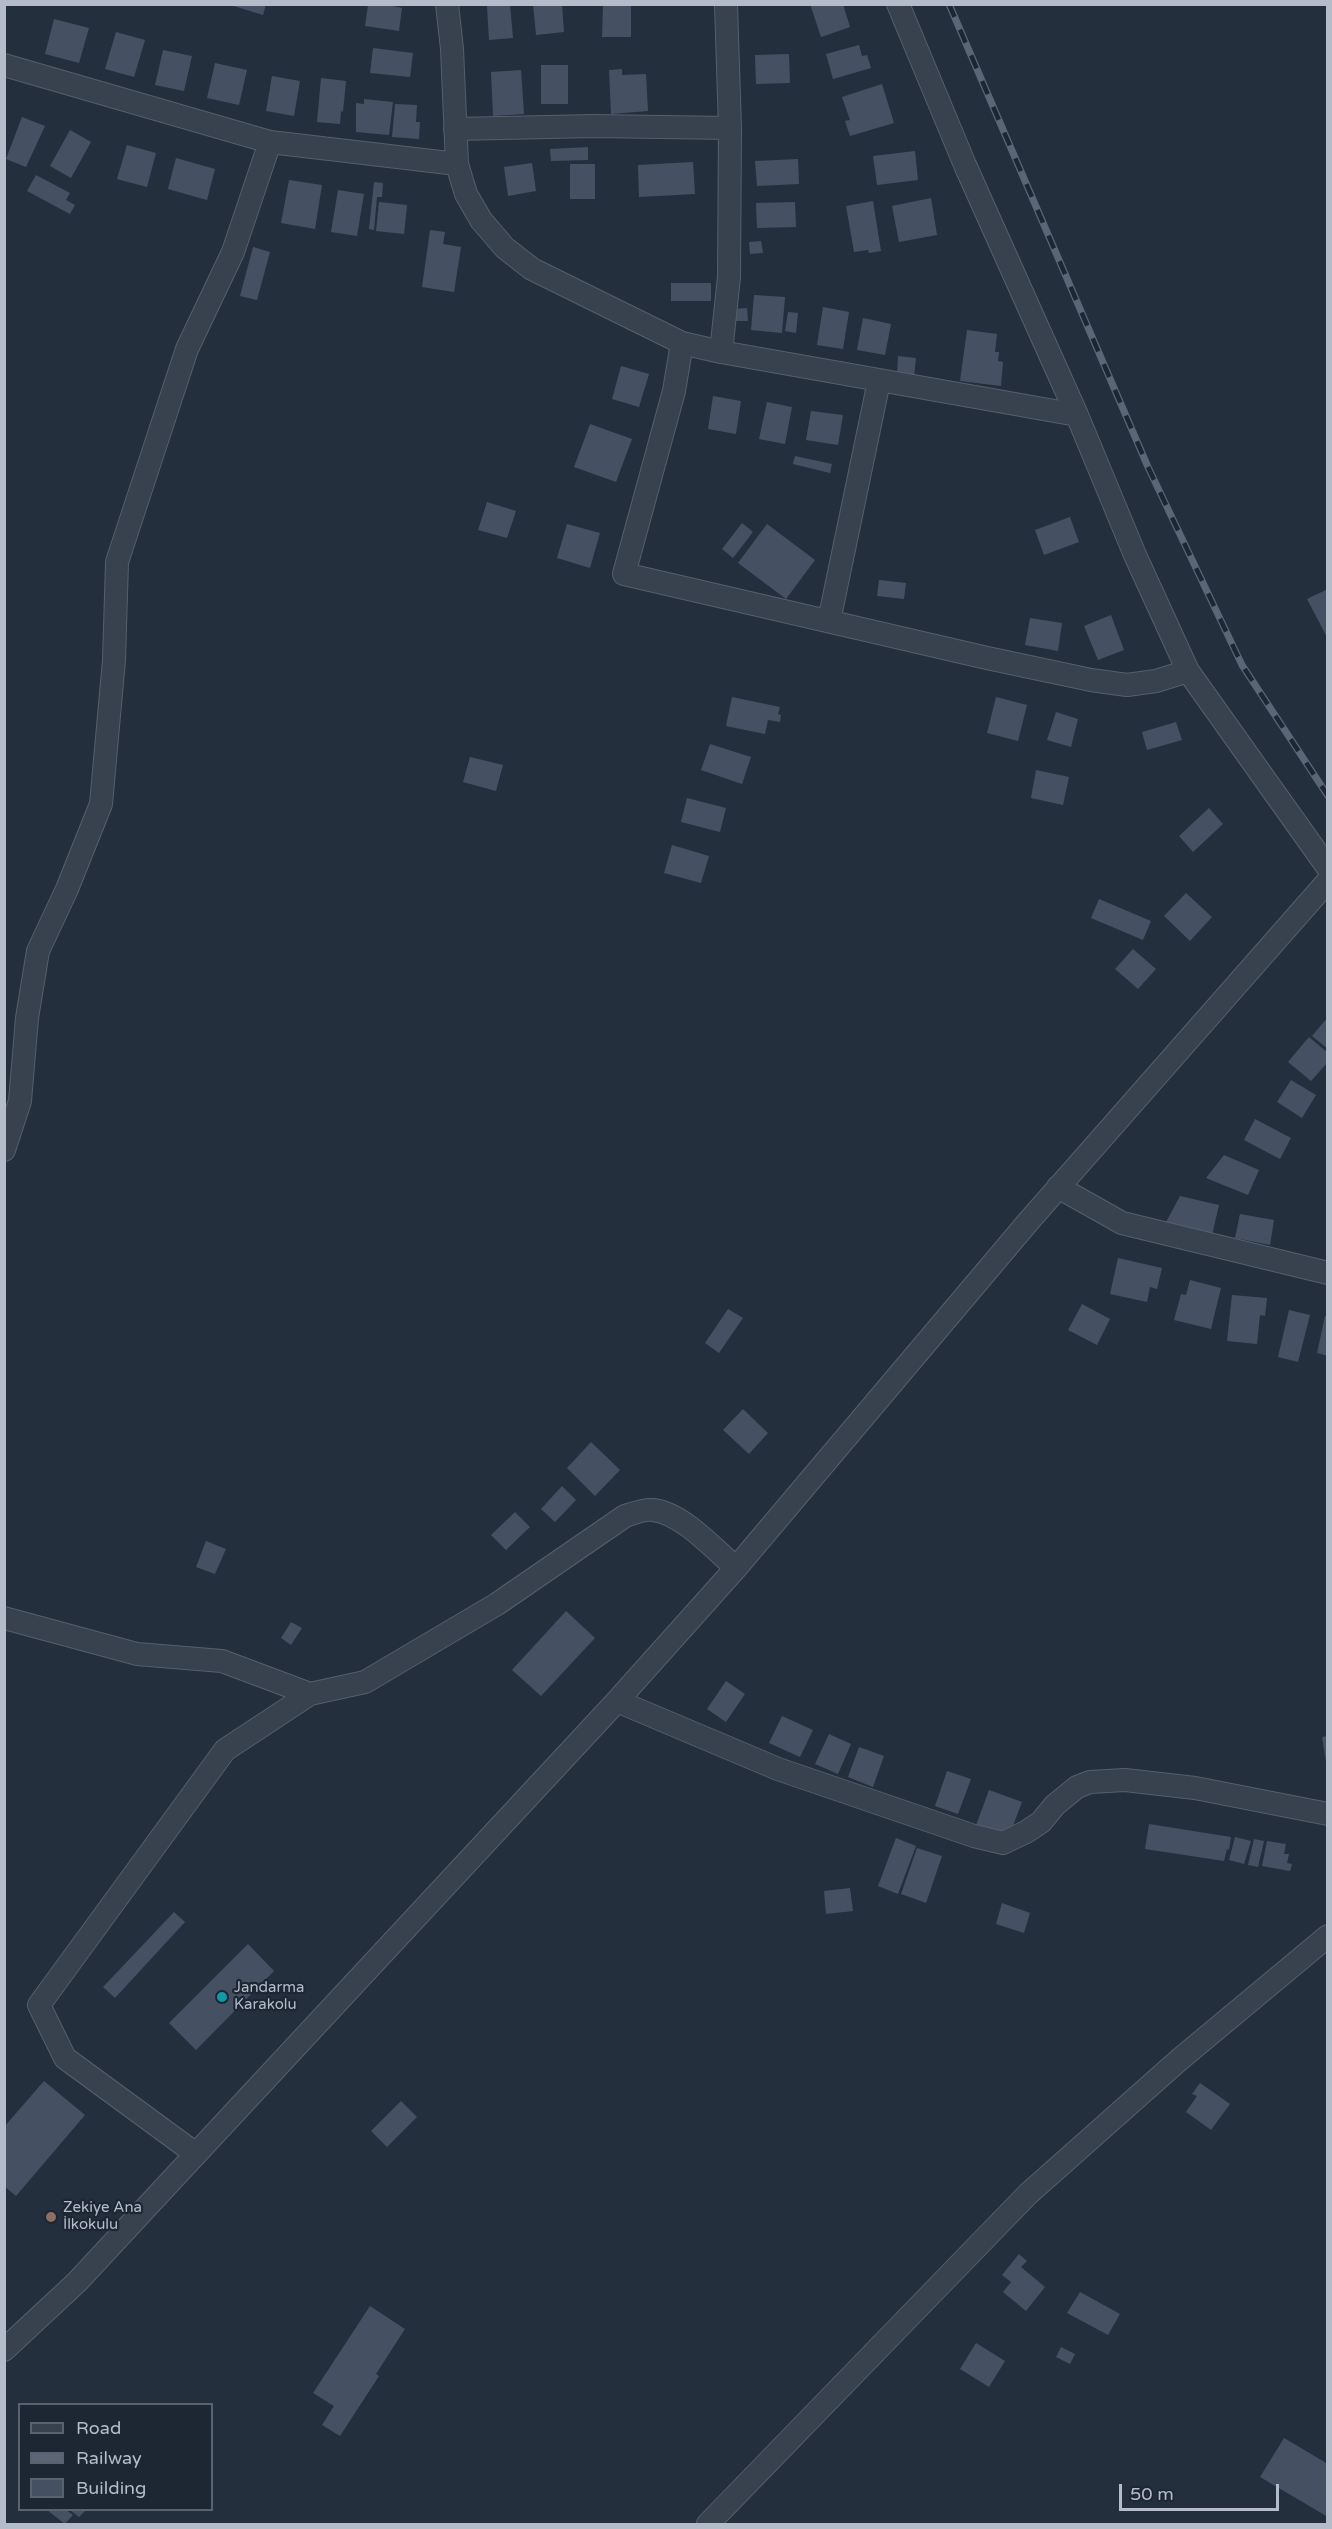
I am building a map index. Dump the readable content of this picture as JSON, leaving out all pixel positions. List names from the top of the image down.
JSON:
{
  "places": ["Jandarma Karakolu", "Zekiye Ana İlkokulu"],
  "legend": ["Road", "Railway", "Building"],
  "scale_bar": "50 m"
}
